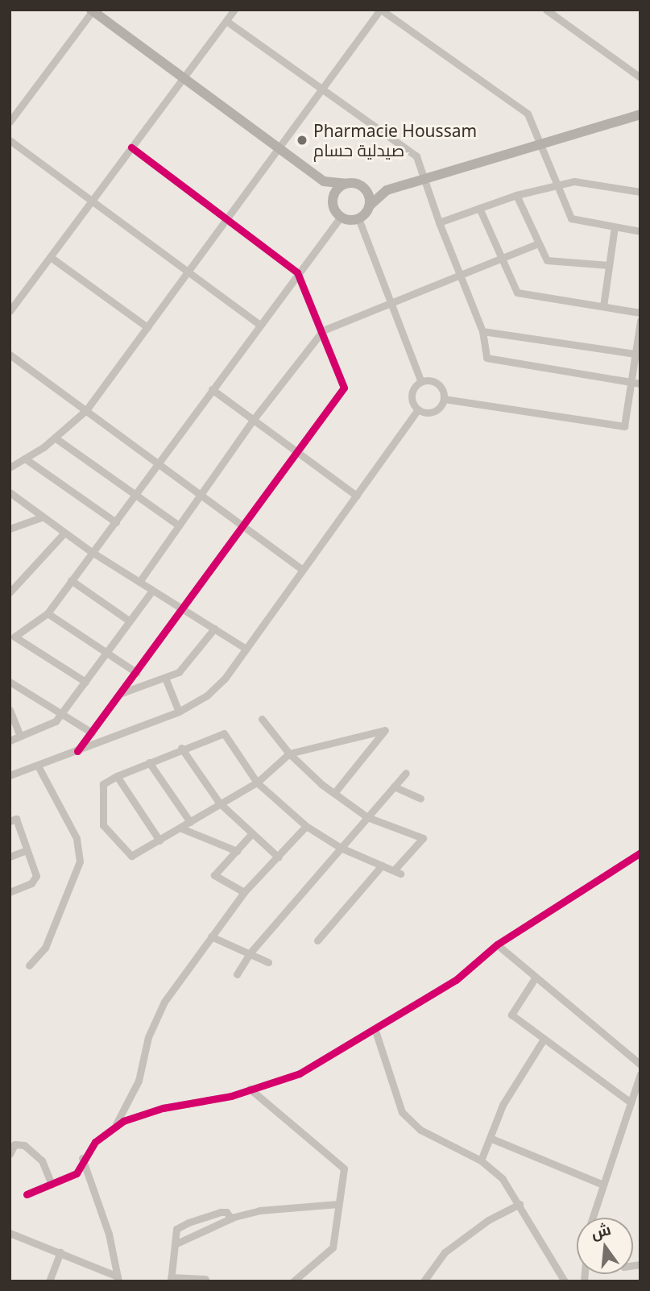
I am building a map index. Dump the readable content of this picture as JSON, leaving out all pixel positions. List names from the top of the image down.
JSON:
{
  "places": ["Pharmacie Houssam صيدلية حسام"],
  "north": "top"
}
